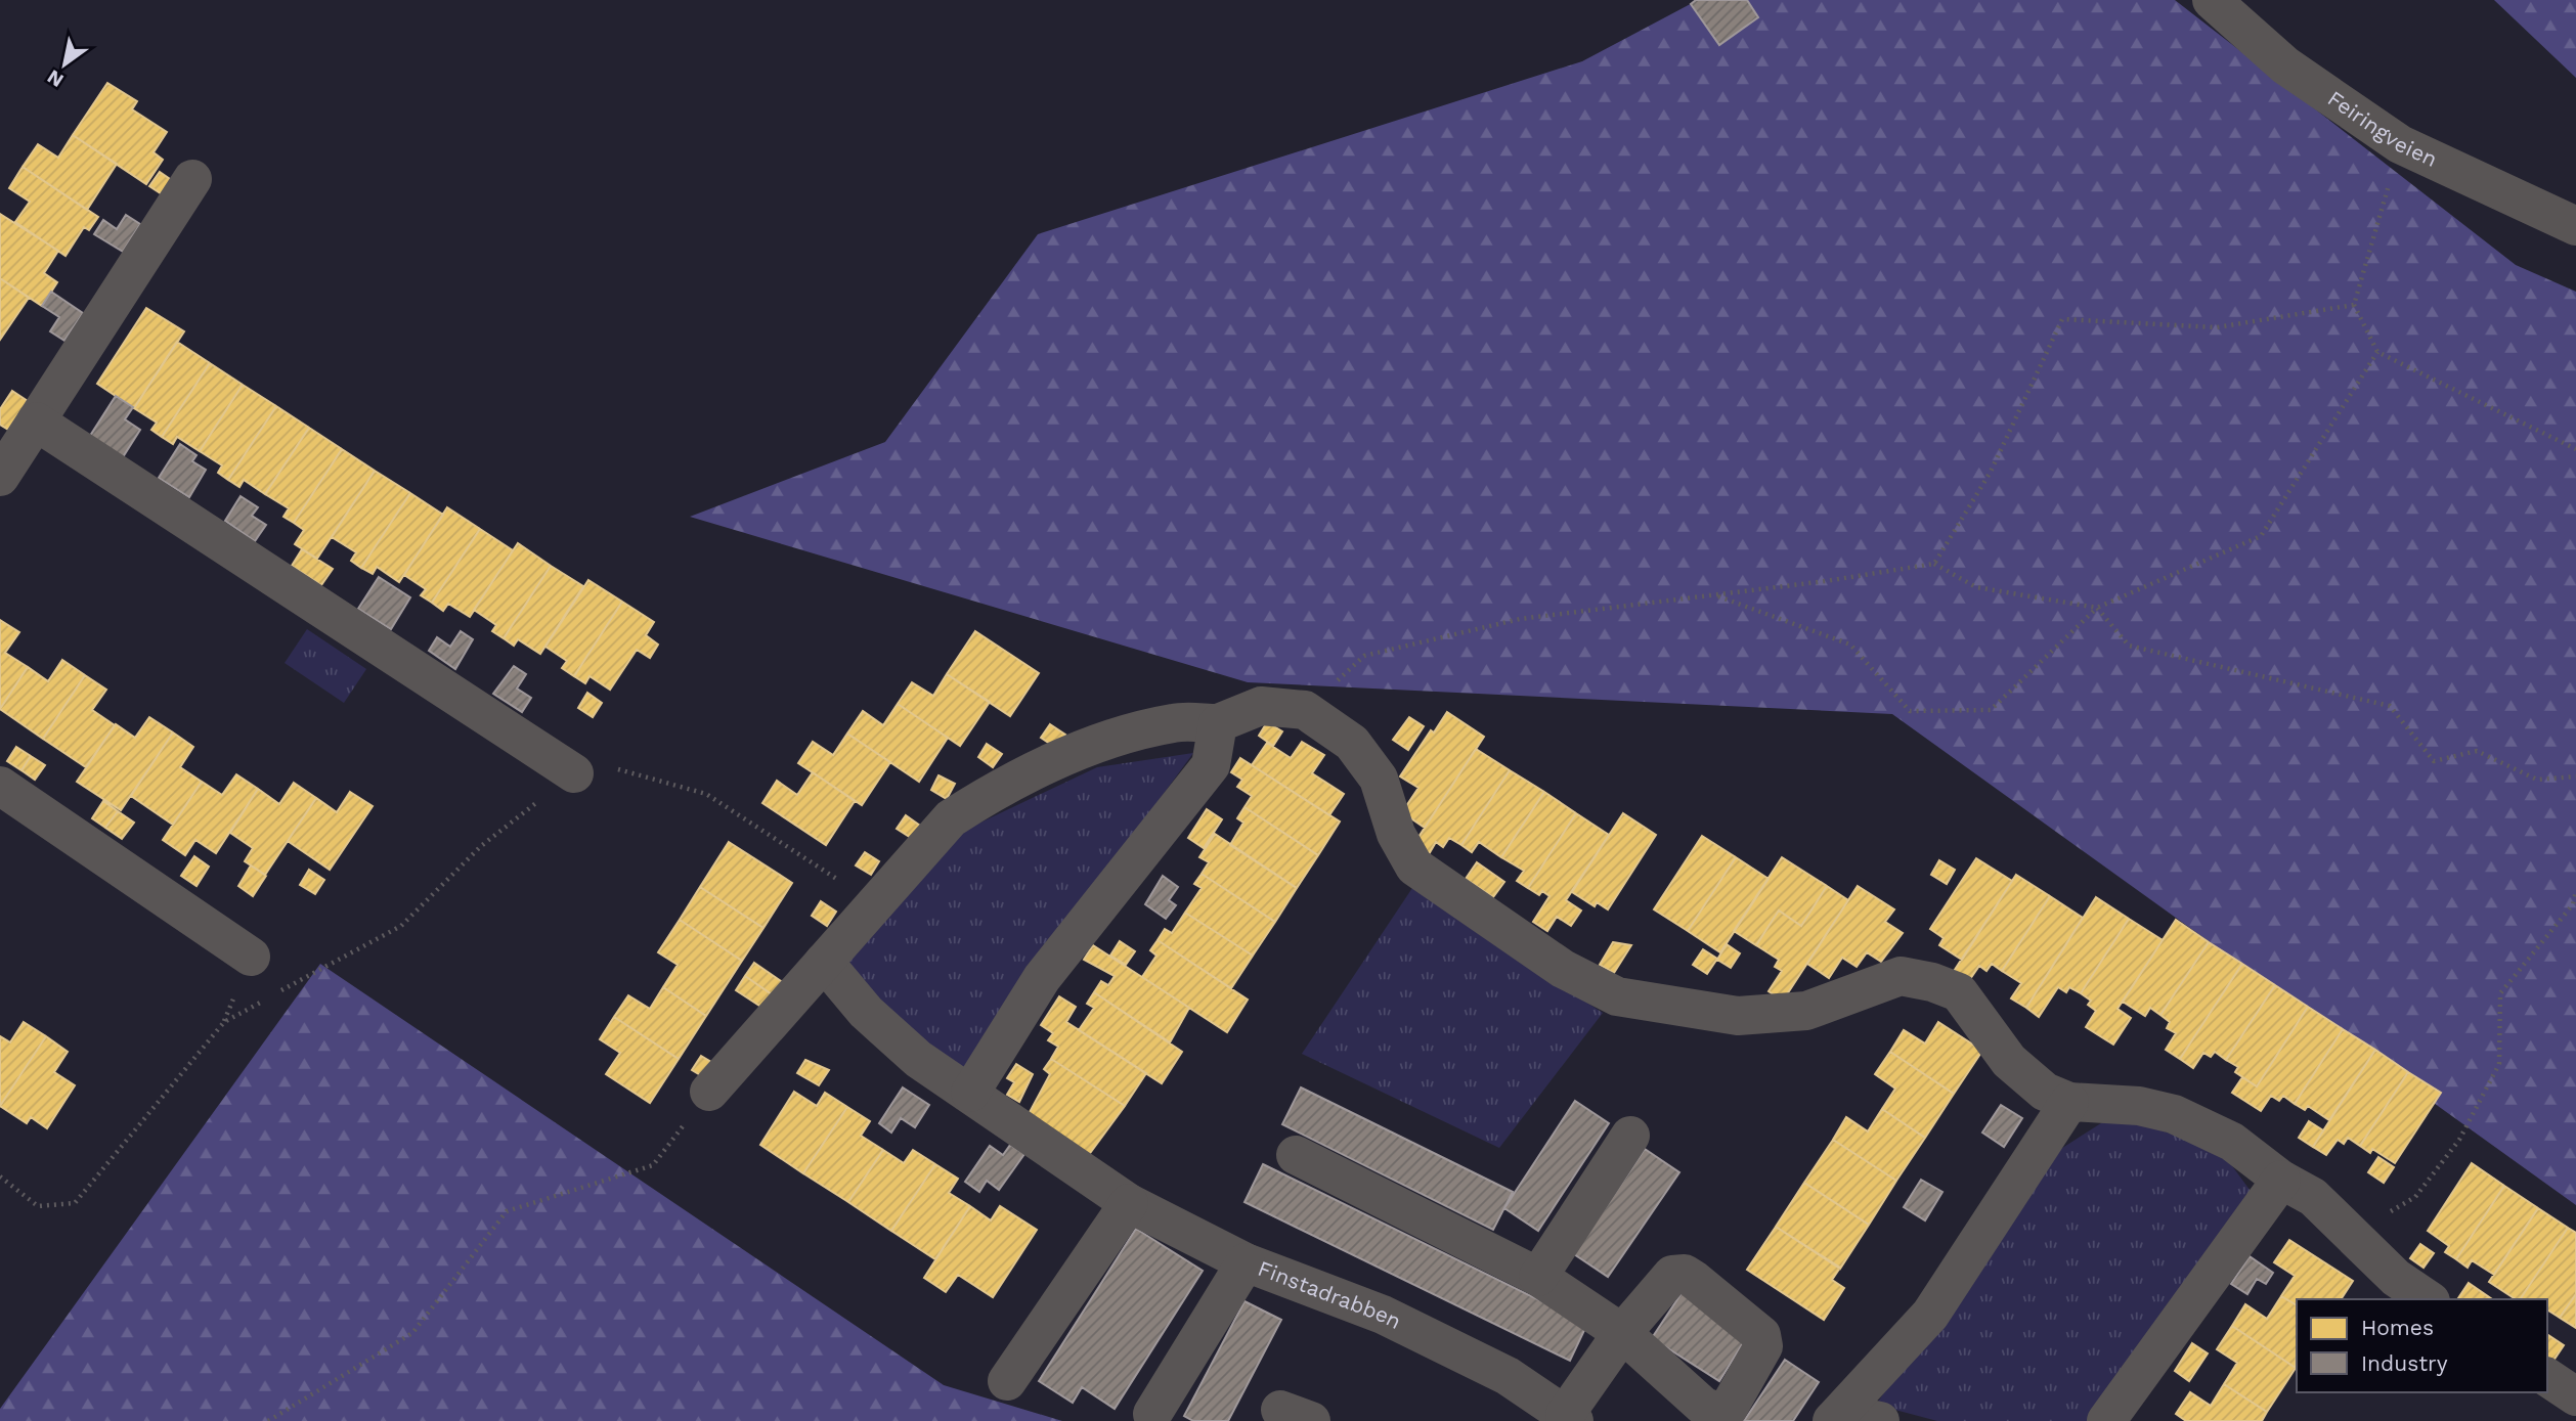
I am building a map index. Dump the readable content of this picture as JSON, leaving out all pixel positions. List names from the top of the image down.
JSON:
{
  "streets": {
    "street": ["Feiringveien", "Finstadrabben"]
  },
  "legend": ["Homes", "Industry"],
  "north": "bottom left"
}
